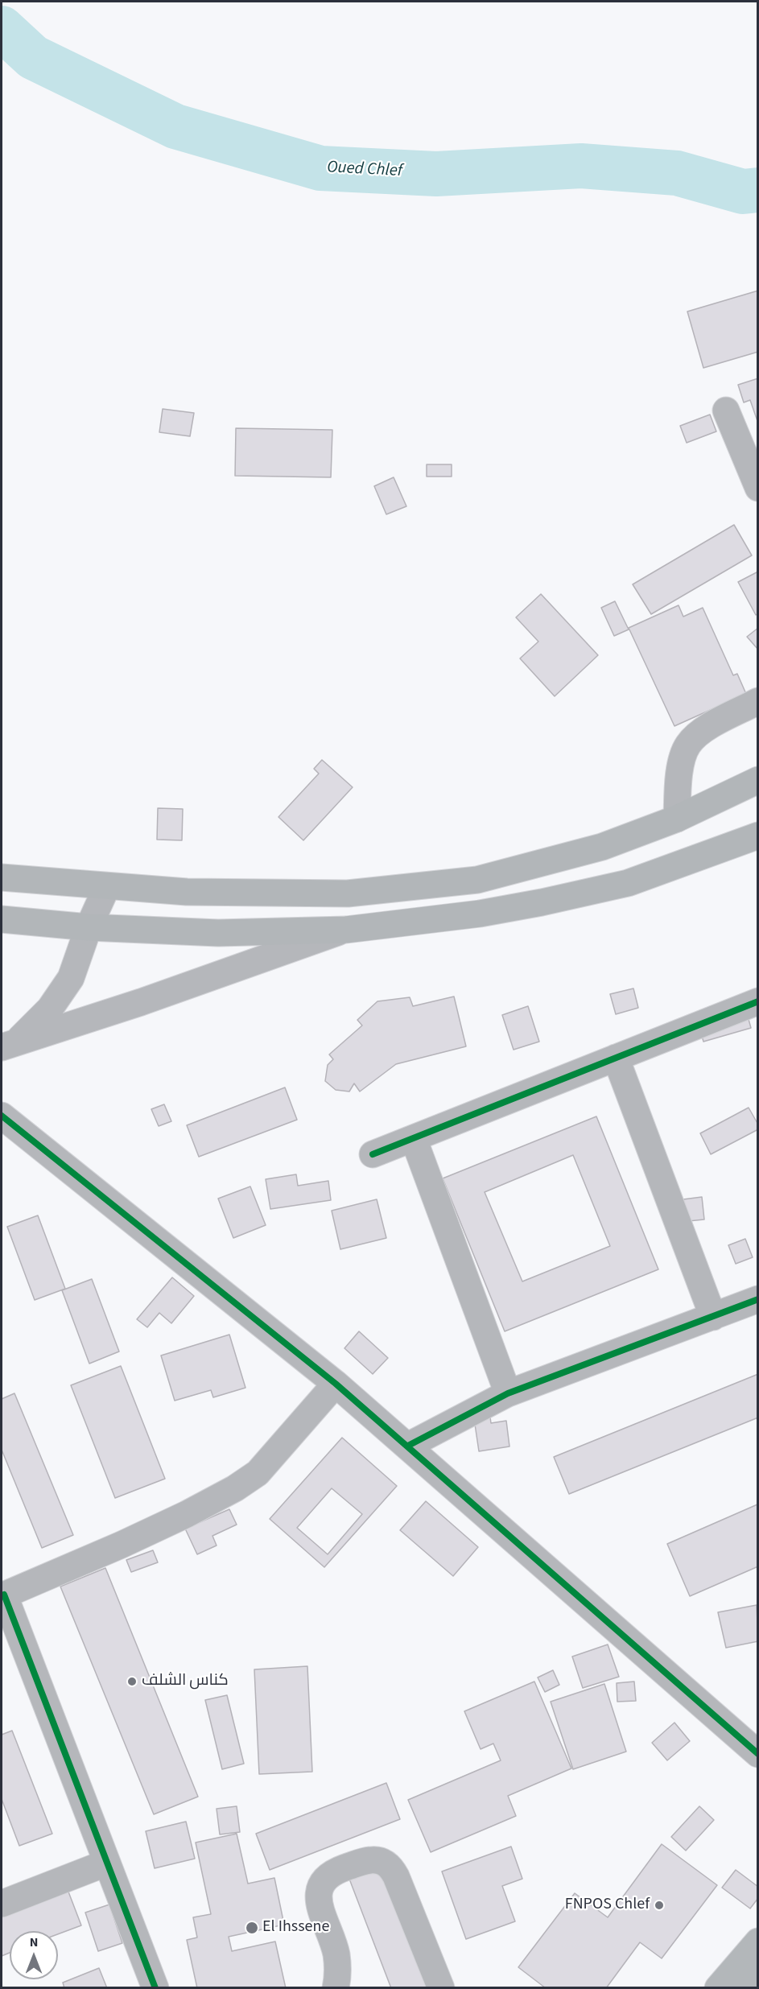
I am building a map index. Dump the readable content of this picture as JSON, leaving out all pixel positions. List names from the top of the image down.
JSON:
{
  "water": ["Oued Chlef"],
  "places": ["كناس الشلف", "FNPOS Chlef", "El Ihssene"],
  "north": "top"
}
